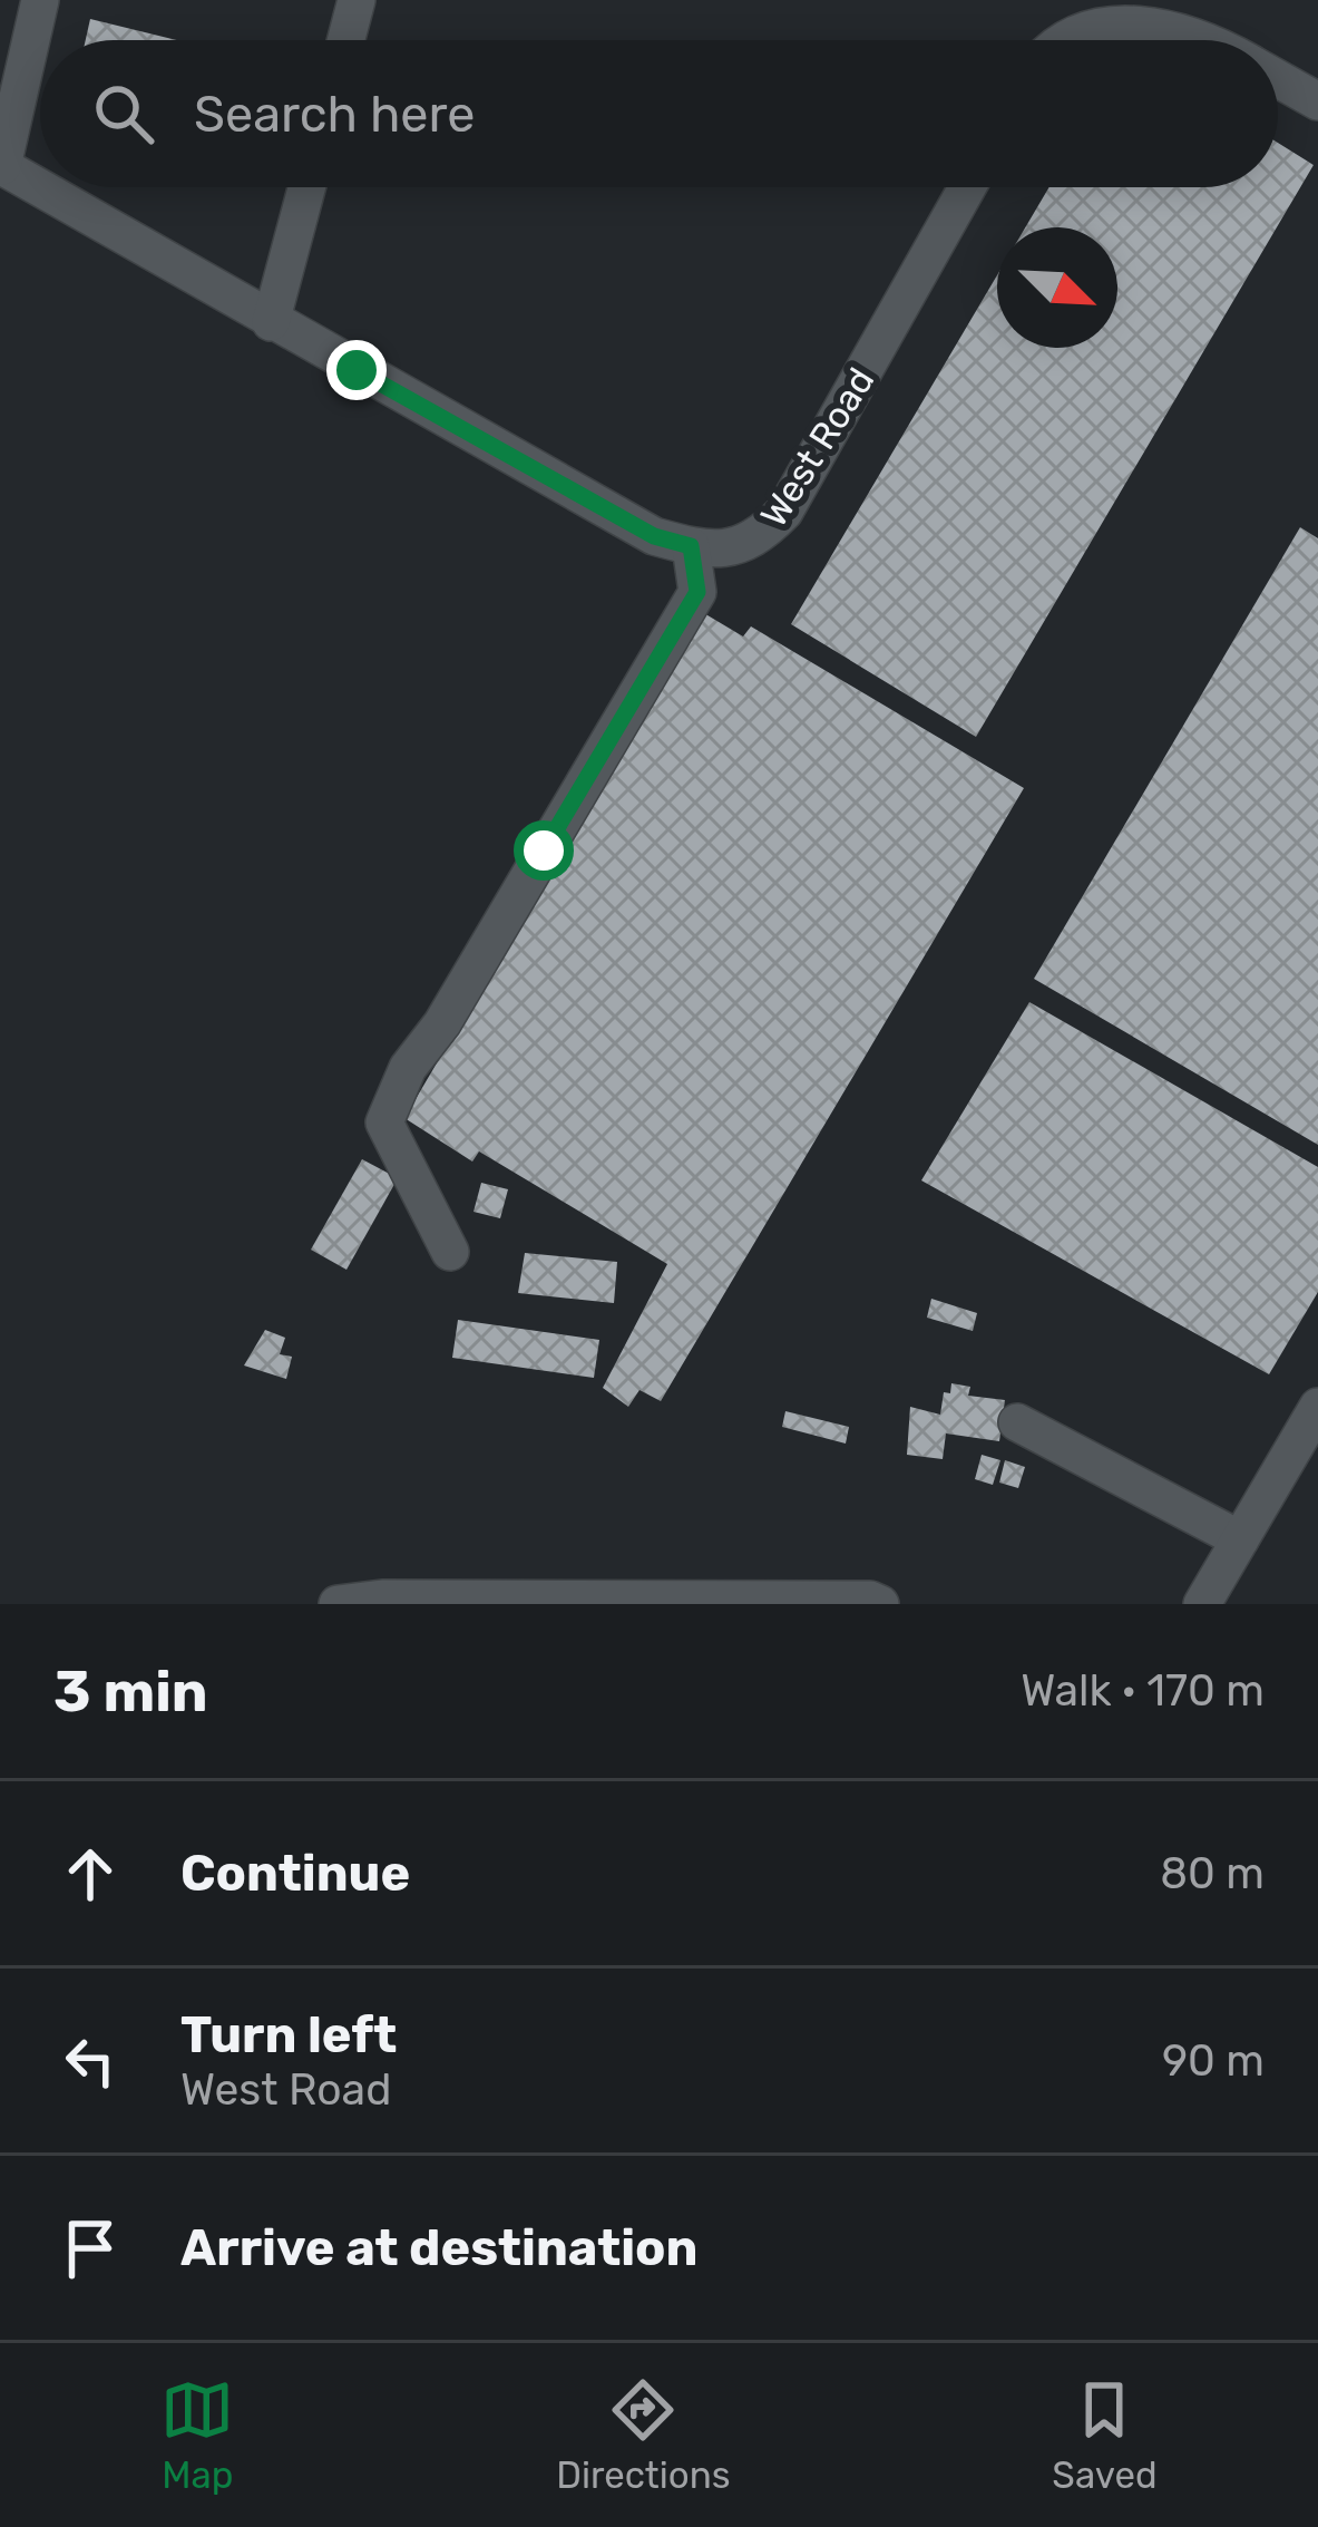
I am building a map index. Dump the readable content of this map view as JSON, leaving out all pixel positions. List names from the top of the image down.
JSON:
{
  "streets": {
    "street": ["West Road"]
  },
  "north": "bottom right",
  "page": {
    "search": "Search here",
    "heading": ["3 min", "Walk · 170 m"],
    "list": [
      ["Continue", "80 m"],
      ["Turn left", "West Road", "90 m"],
      "Arrive at destination"
    ],
    "nav": ["Map", "Directions", "Saved"]
  }
}
